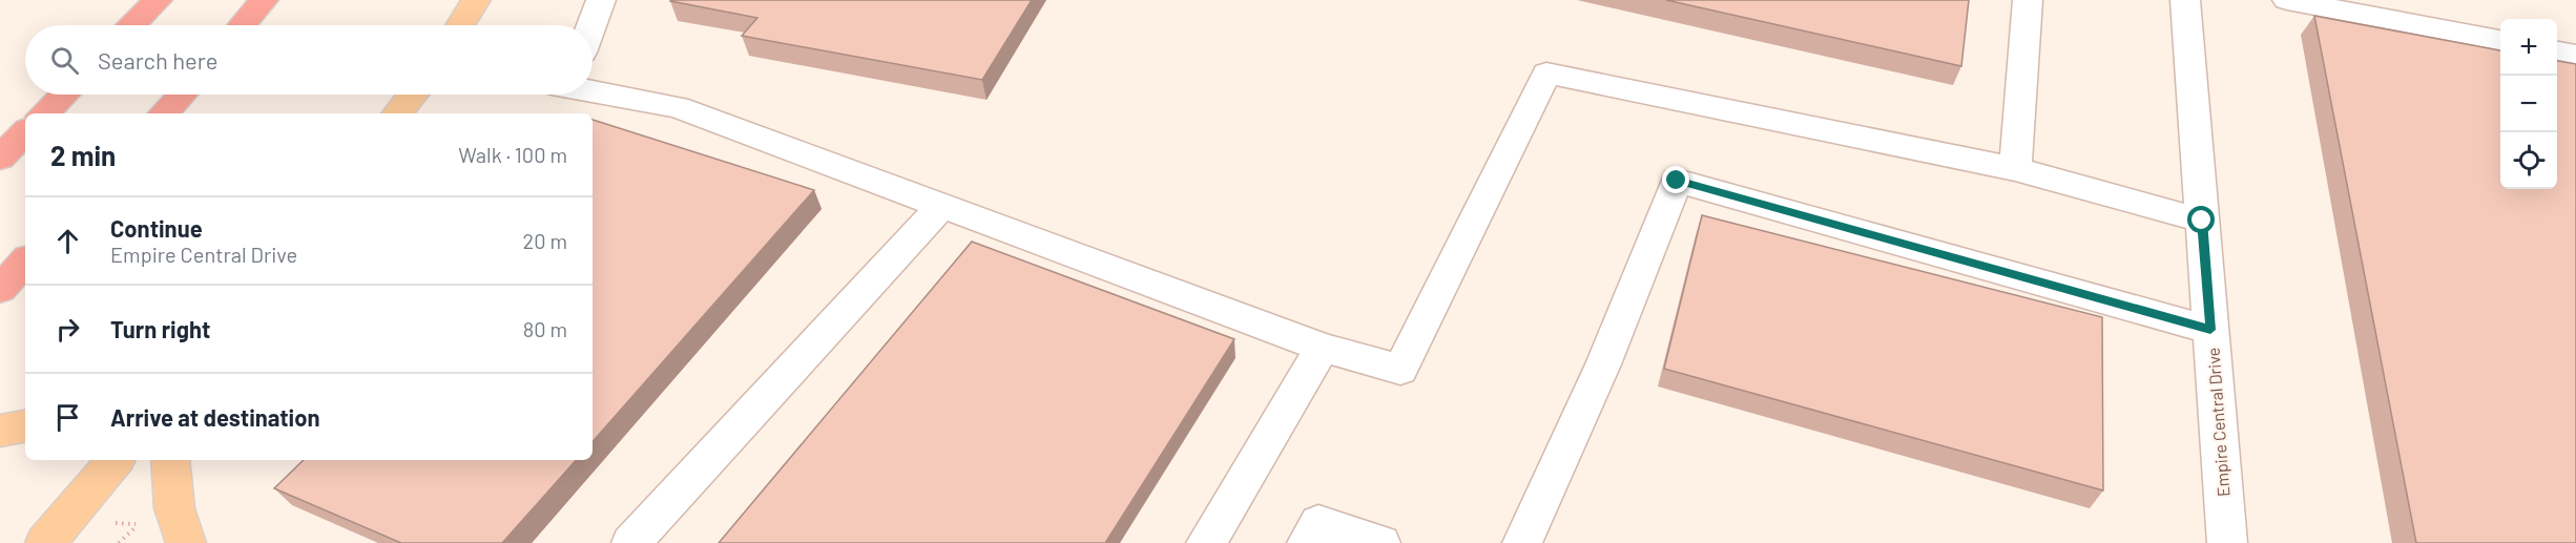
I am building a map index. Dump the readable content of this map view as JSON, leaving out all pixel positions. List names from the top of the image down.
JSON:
{
  "streets": {
    "street": ["Empire Central Drive"]
  },
  "page": {
    "map_buttons": ["+", "−"],
    "search": "Search here",
    "heading": ["2 min", "Walk · 100 m"],
    "list": [
      ["Continue", "Empire Central Drive", "20 m"],
      ["Turn right", "80 m"],
      "Arrive at destination"
    ]
  }
}
